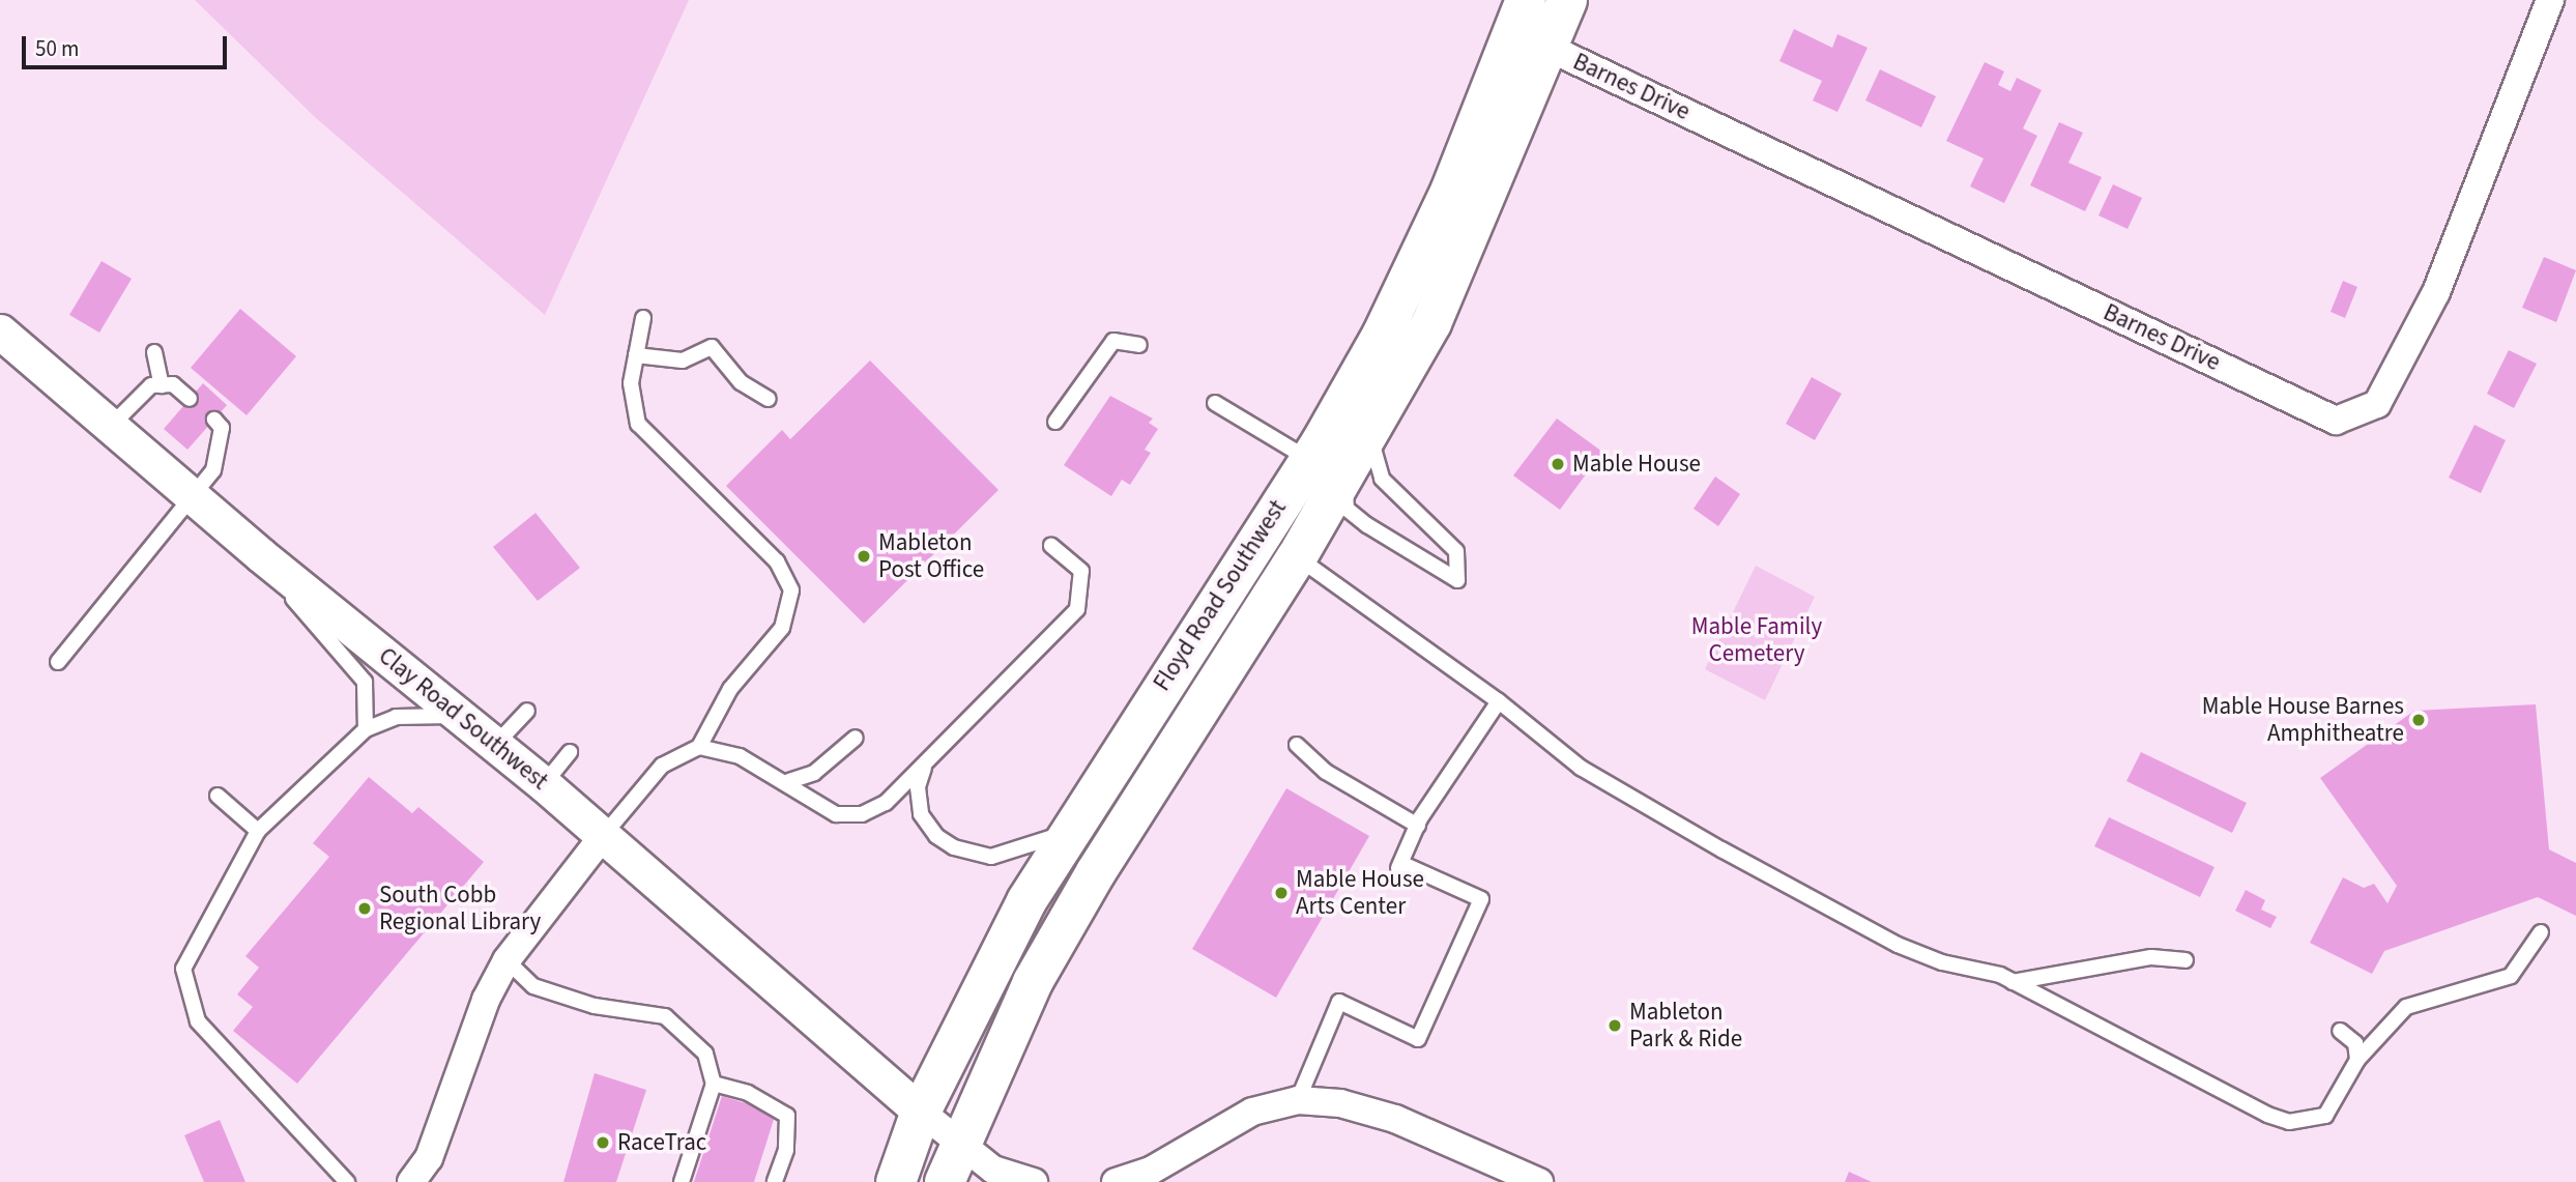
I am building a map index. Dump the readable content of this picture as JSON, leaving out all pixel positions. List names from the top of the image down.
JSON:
{
  "streets": {
    "main road": ["Floyd Road Southwest"],
    "street": ["Barnes Drive", "Clay Road Southwest"]
  },
  "crossings": [
    ["Barnes Drive", "Floyd Road Southwest"],
    ["Floyd Road Southwest", "Clay Road Southwest"]
  ],
  "parks": ["Mable Family Cemetery"],
  "places": [
    "Mable House",
    "Mableton Post Office",
    "Mable House Barnes Amphitheatre",
    "Mable House Arts Center",
    "South Cobb Regional Library",
    "Mableton Park & Ride",
    "RaceTrac"
  ],
  "scale_bar": "50 m"
}
